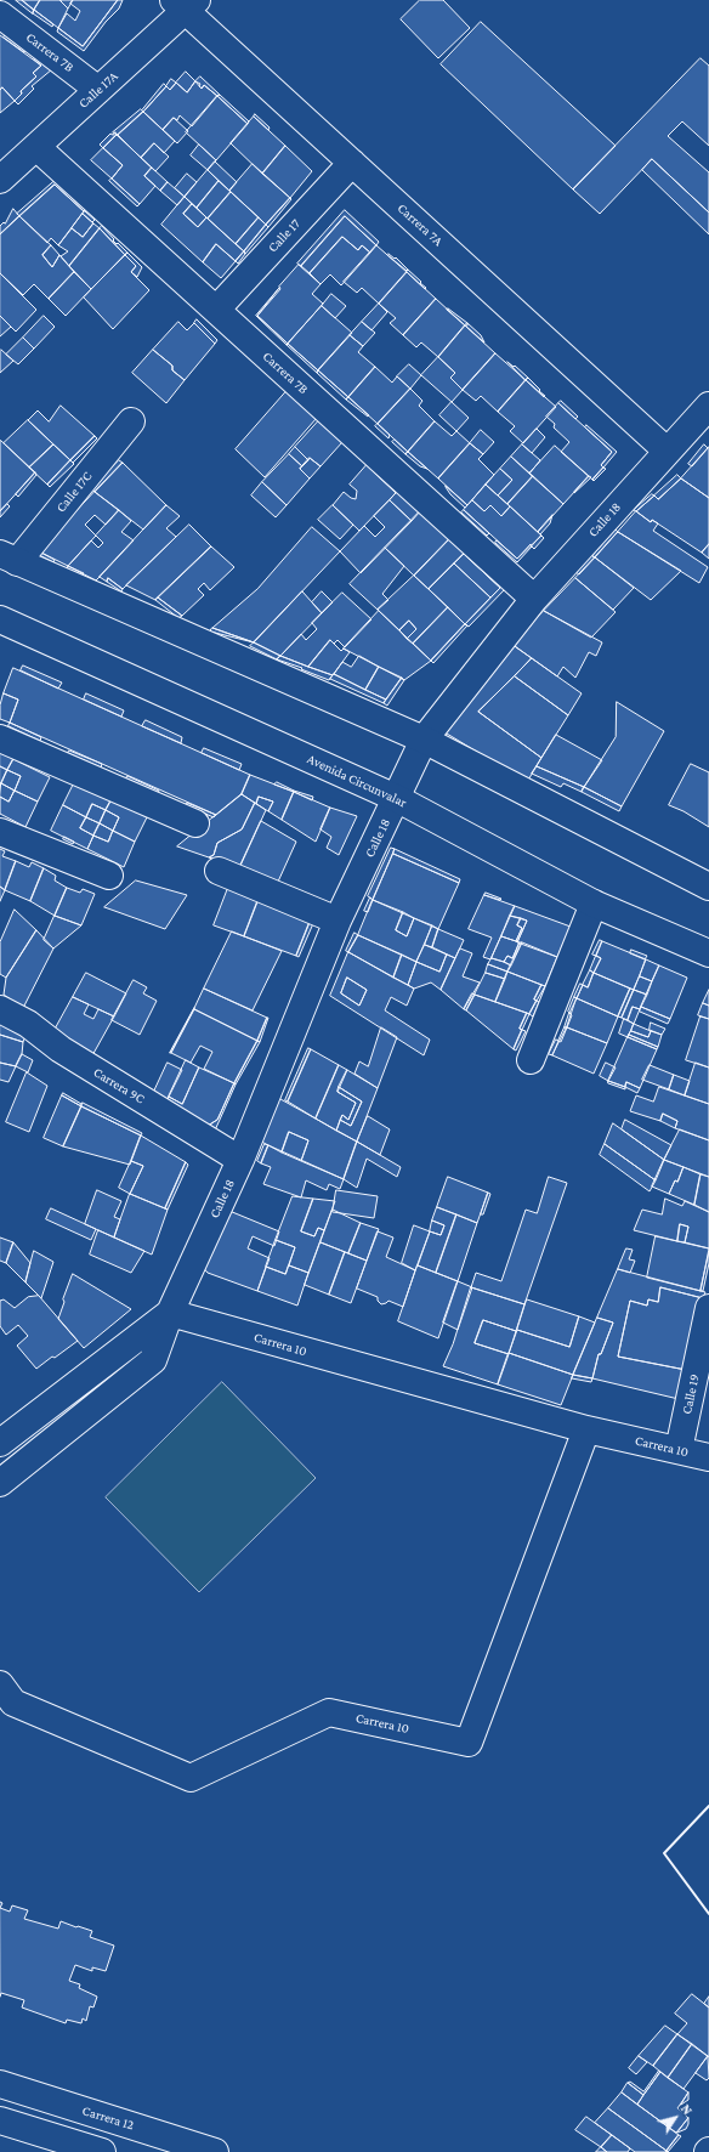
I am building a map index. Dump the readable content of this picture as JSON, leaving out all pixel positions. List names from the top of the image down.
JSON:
{
  "streets": {
    "street": [
      "Carrera 7B",
      "Calle 17A",
      "Carrera 7A",
      "Calle 17",
      "Calle 17C",
      "Calle 18",
      "Avenida Circunvalar",
      "Carrera 9C",
      "Carrera 10",
      "Calle 19",
      "Carrera 12"
    ]
  },
  "crossings": [
    ["Carrera 7B", "Calle 17A"],
    ["Carrera 7B", "Calle 17"],
    ["Carrera 7B", "Calle 18"],
    ["Calle 17A", "Carrera 7A"],
    ["Carrera 7A", "Calle 17"],
    ["Carrera 7A", "Calle 18"],
    ["Calle 18", "Avenida Circunvalar"],
    ["Calle 18", "Carrera 9C"],
    ["Calle 18", "Carrera 10"],
    ["Carrera 10", "Calle 19"]
  ],
  "north": "top right"
}
